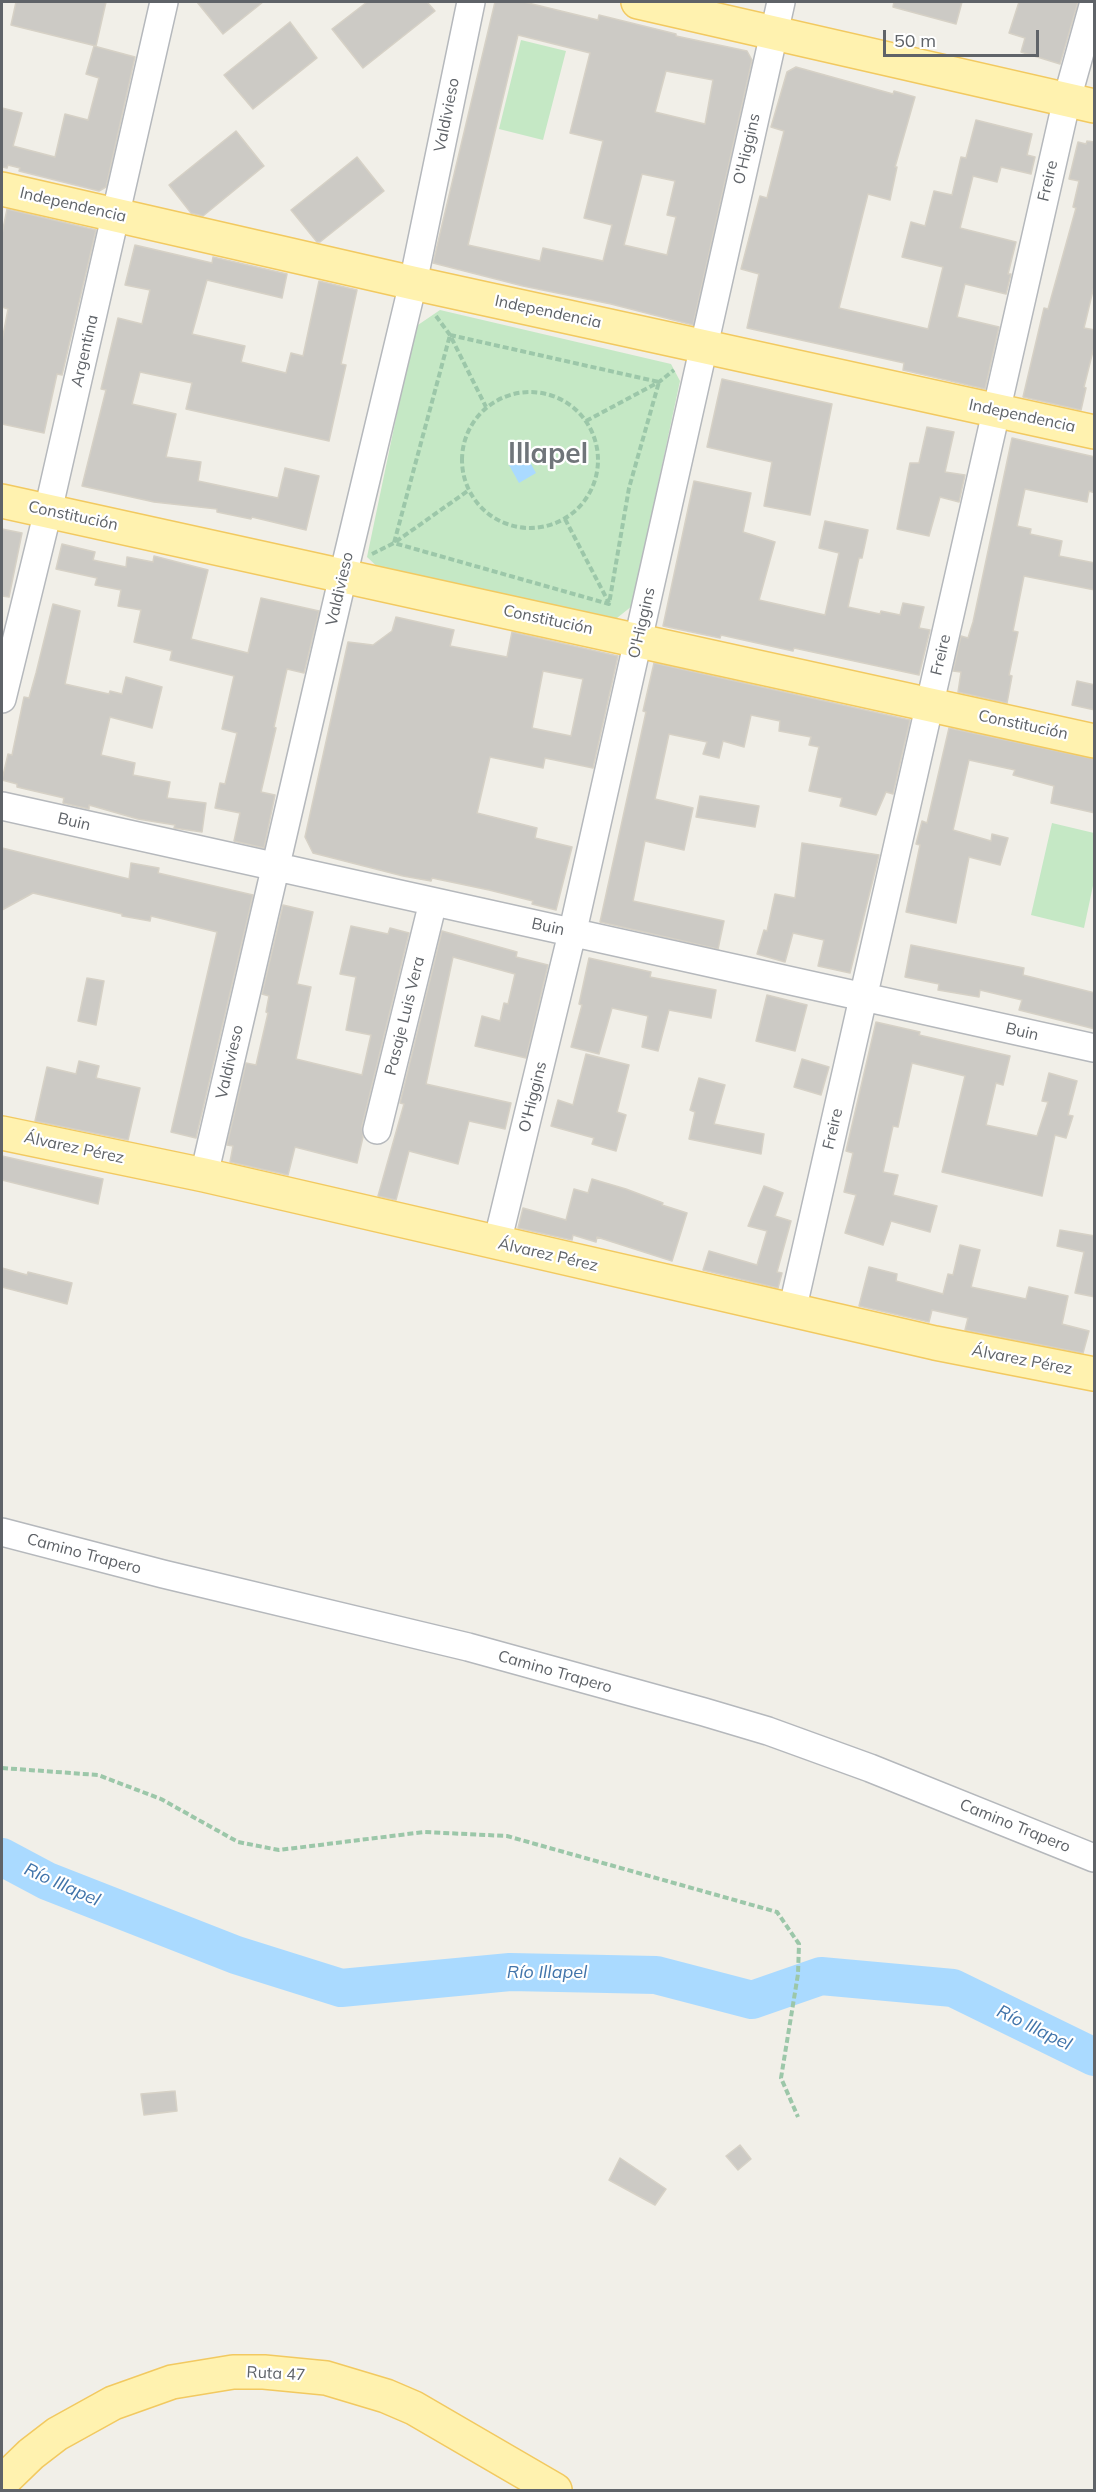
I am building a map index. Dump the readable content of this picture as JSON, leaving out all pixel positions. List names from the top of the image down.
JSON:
{
  "streets": {
    "main road": [
      "Independencia",
      "Constitución",
      "Álvarez Pérez",
      "Ruta 47"
    ],
    "street": [
      "Valdivieso",
      "O'Higgins",
      "Freire",
      "Argentina",
      "Buin",
      "Pasaje Luis Vera",
      "Camino Trapero"
    ]
  },
  "crossings": [
    ["Valdivieso", "Independencia"],
    ["Valdivieso", "Constitución"],
    ["Valdivieso", "Buin"],
    ["Valdivieso", "Álvarez Pérez"],
    ["O'Higgins", "Independencia"],
    ["O'Higgins", "Constitución"],
    ["O'Higgins", "Buin"],
    ["O'Higgins", "Álvarez Pérez"],
    ["Freire", "Independencia"],
    ["Freire", "Constitución"],
    ["Freire", "Buin"],
    ["Freire", "Álvarez Pérez"],
    ["Independencia", "Argentina"],
    ["Argentina", "Constitución"],
    ["Buin", "Pasaje Luis Vera"]
  ],
  "districts": ["Illapel"],
  "water": ["Río Illapel"],
  "scale_bar": "50 m"
}
